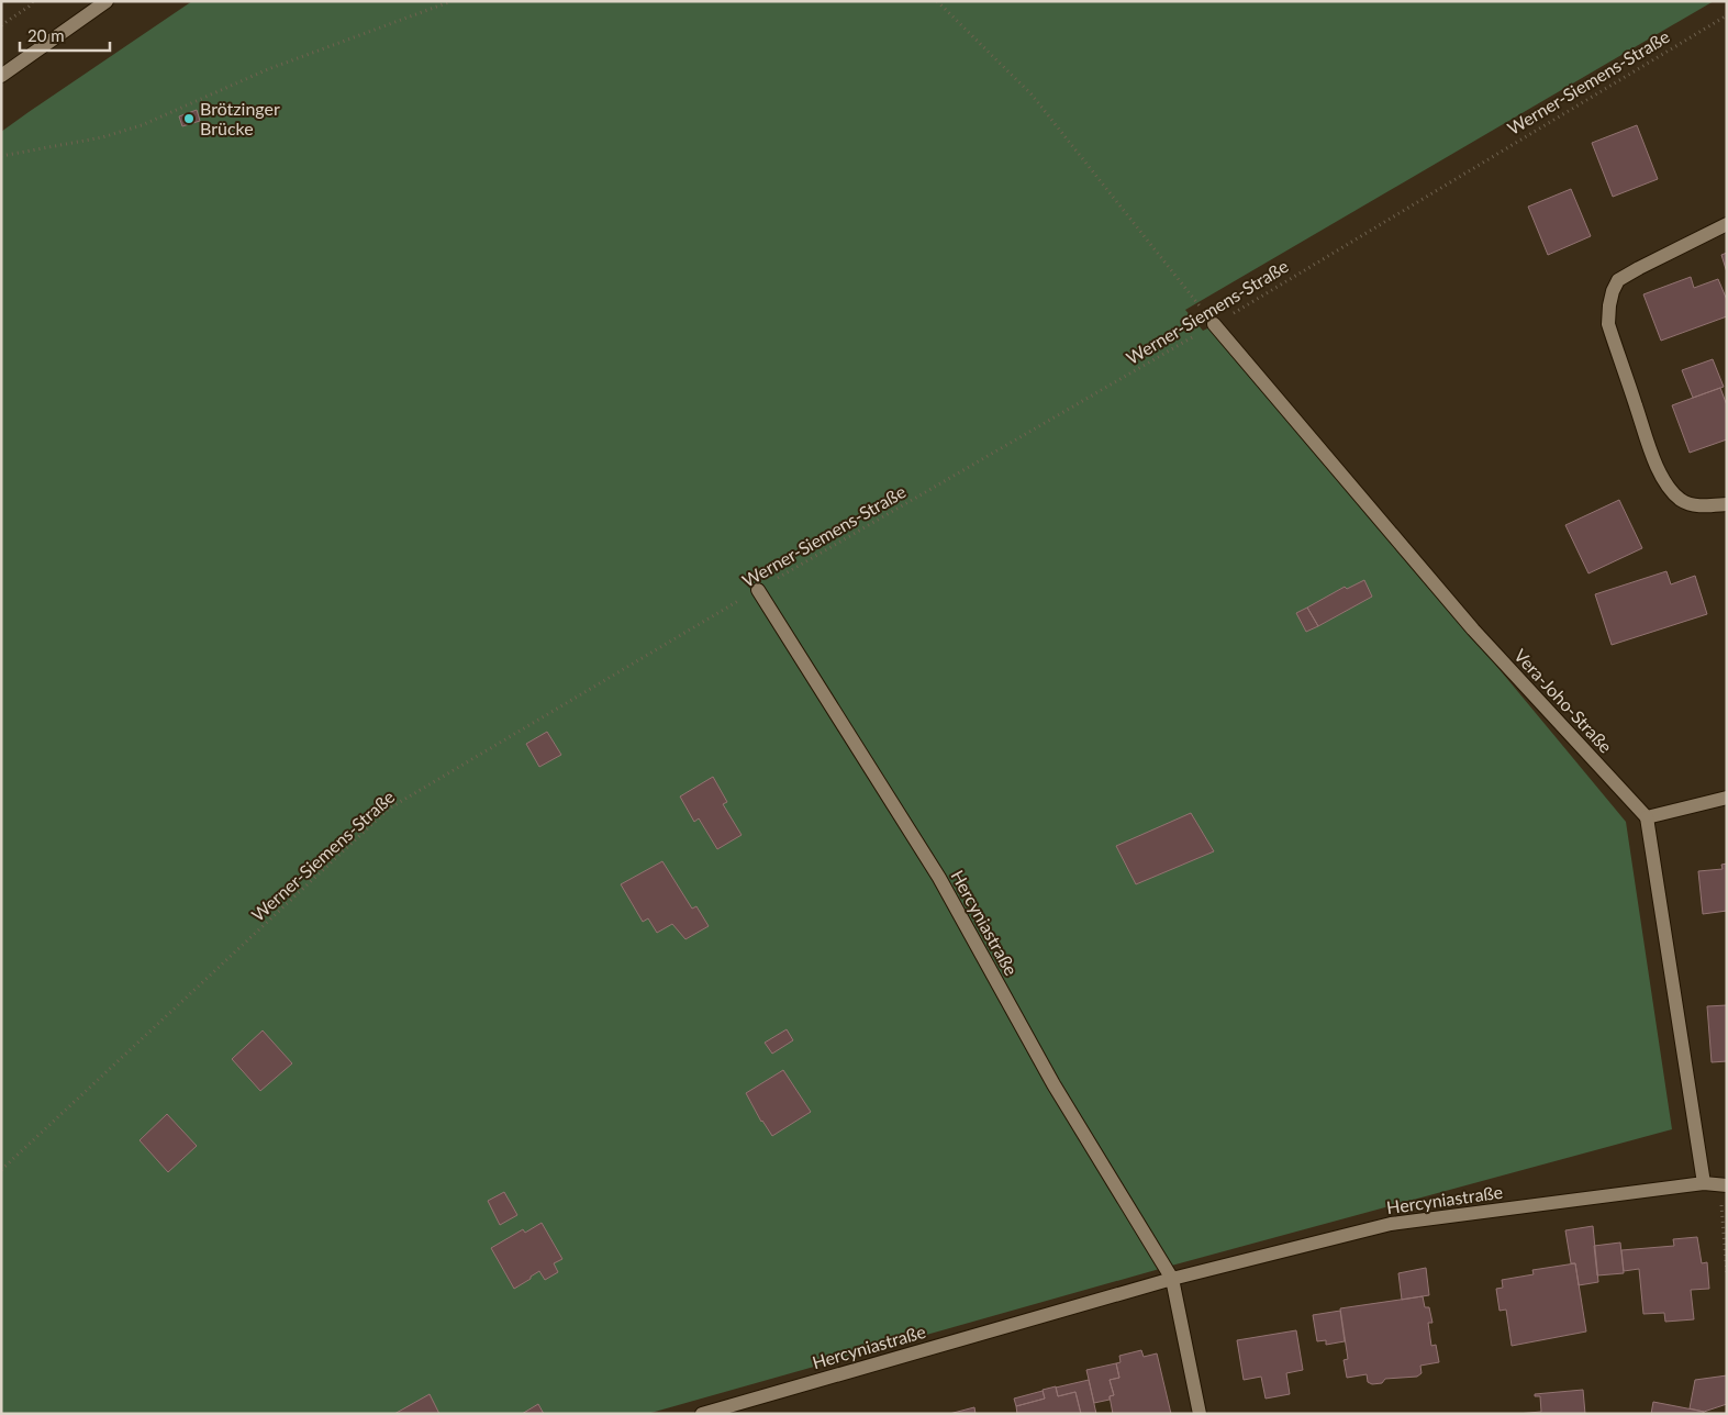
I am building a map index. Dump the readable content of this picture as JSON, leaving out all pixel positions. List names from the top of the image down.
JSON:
{
  "streets": {
    "street": ["Vera-Joho-Straße", "Hercyniastraße"],
    "path": ["Werner-Siemens-Straße"]
  },
  "crossings": [
    ["Werner-Siemens-Straße", "Vera-Joho-Straße"],
    ["Werner-Siemens-Straße", "Hercyniastraße"]
  ],
  "places": ["Brötzinger Brücke"],
  "scale_bar": "20 m"
}
